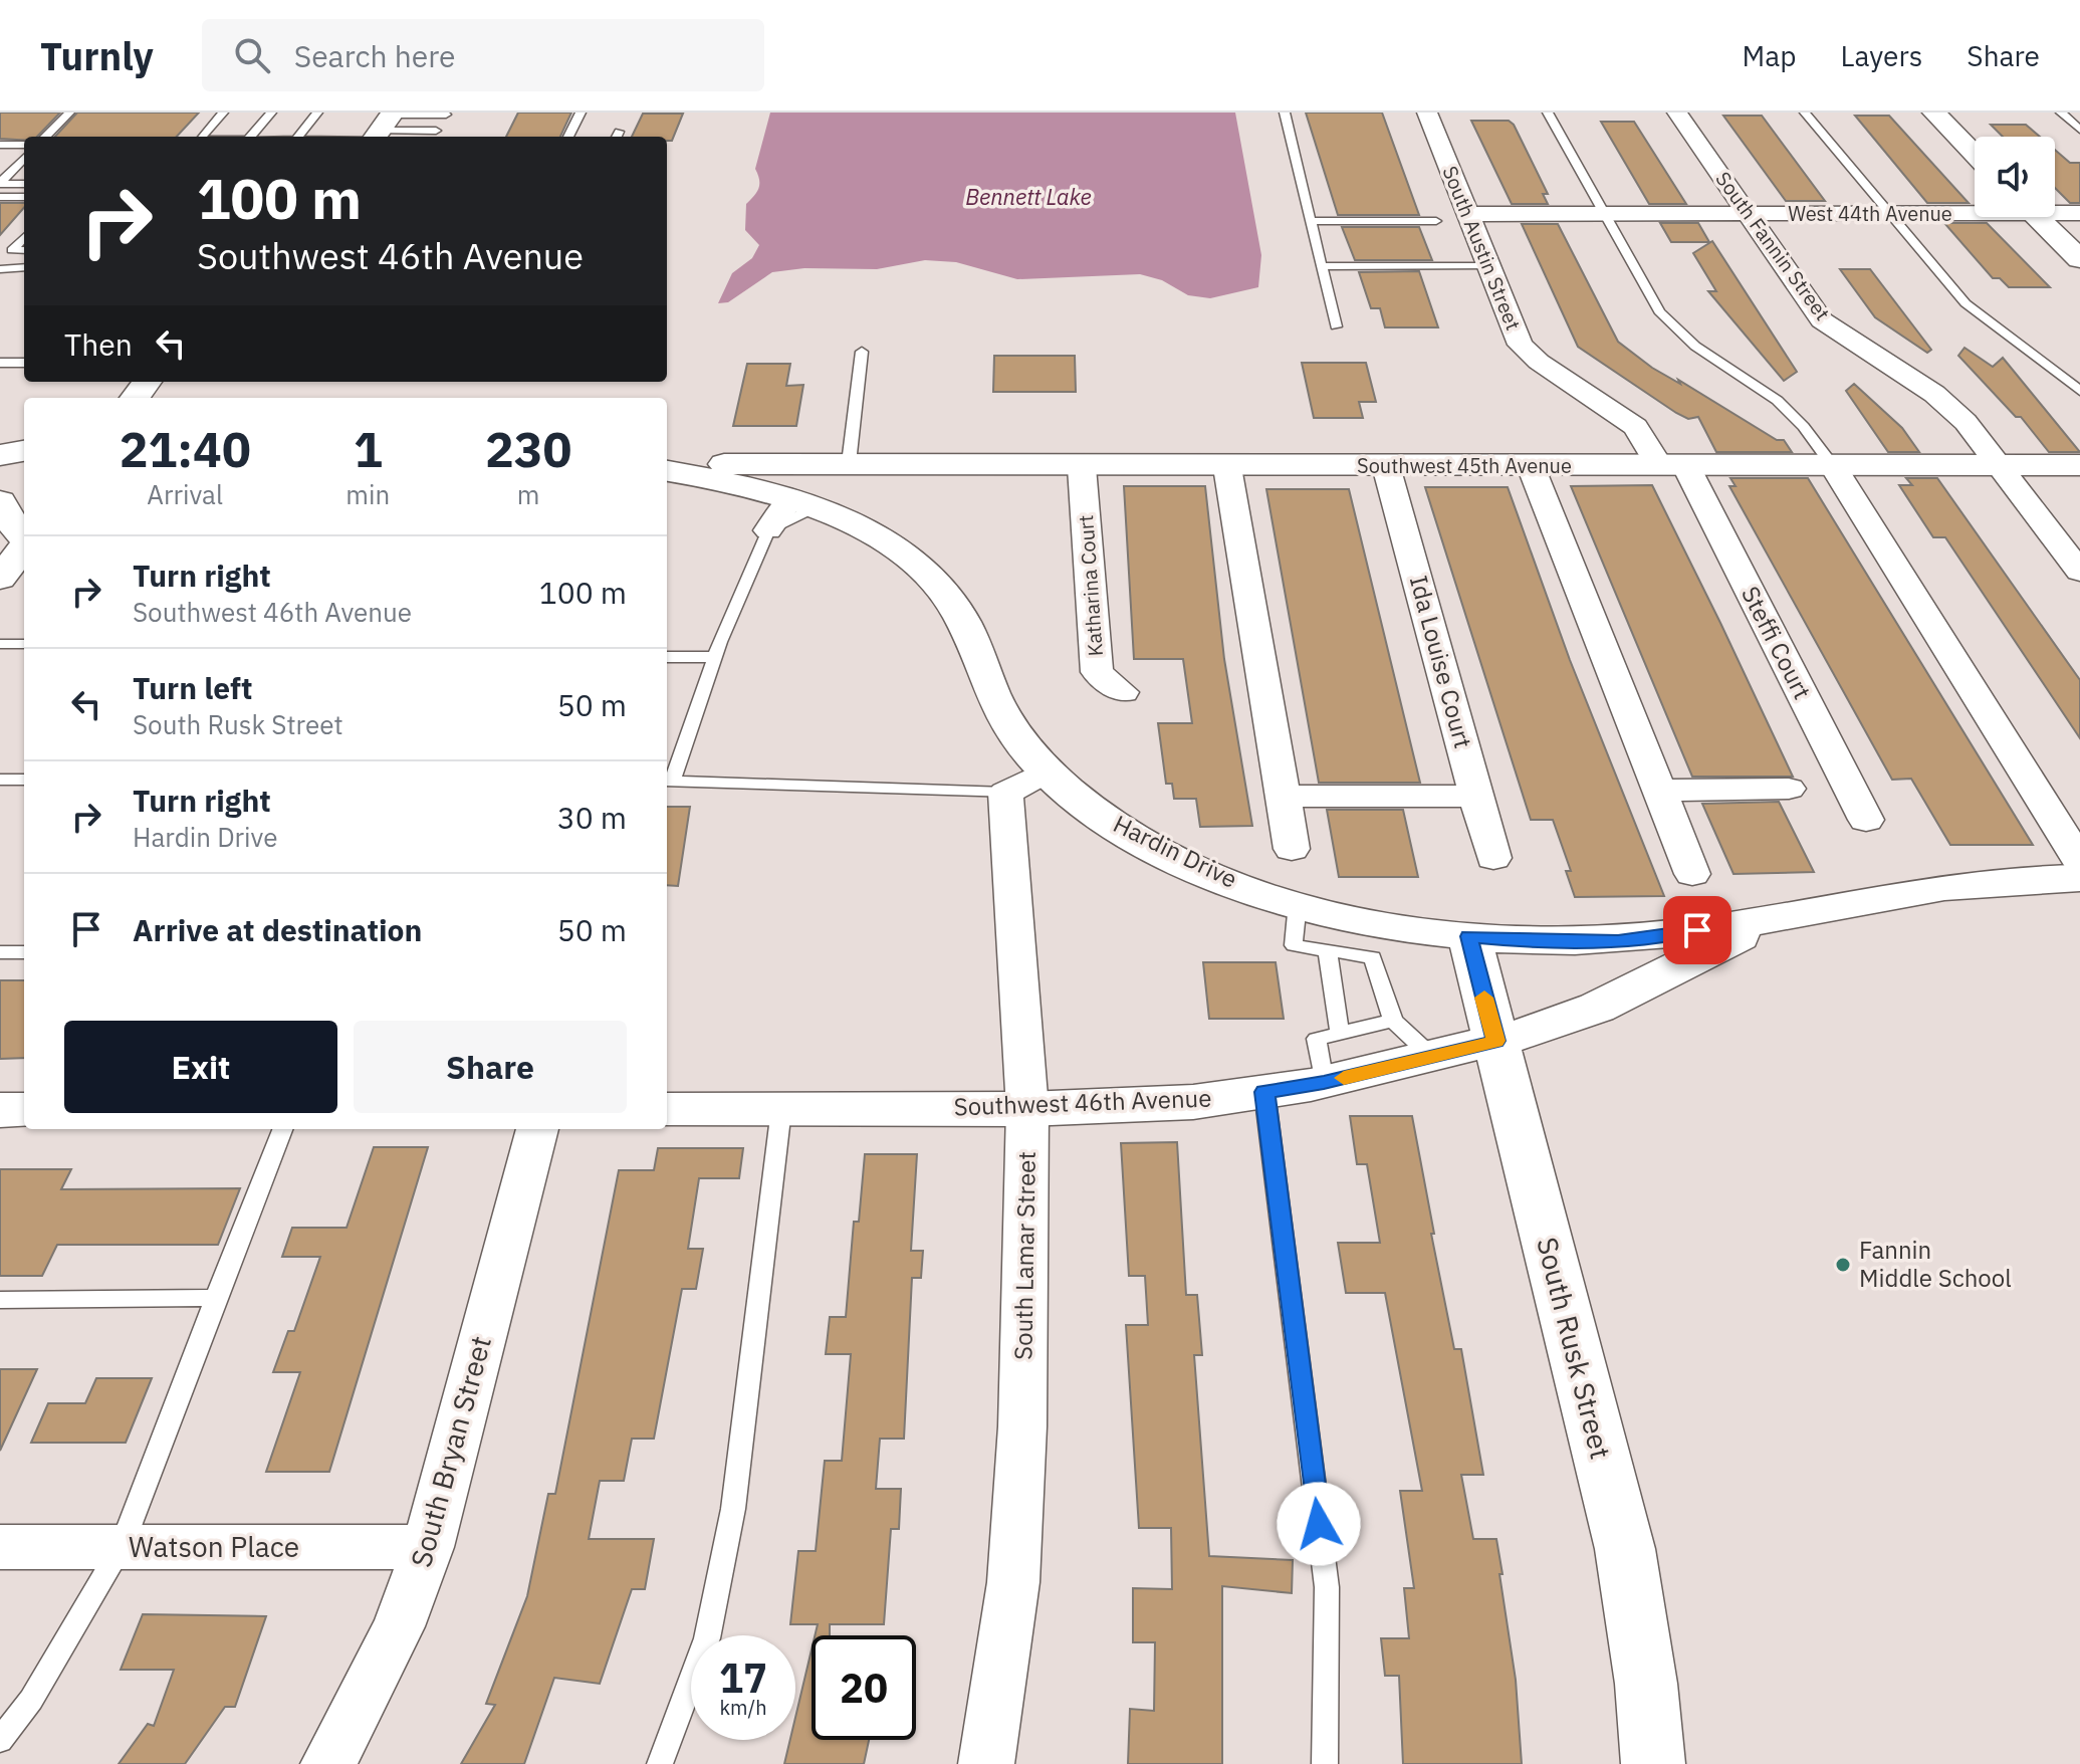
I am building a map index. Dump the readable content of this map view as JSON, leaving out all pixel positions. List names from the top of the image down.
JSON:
{
  "streets": {
    "street": [
      "West 44th Avenue",
      "South Fannin Street",
      "South Austin Street",
      "Southwest 45th Avenue",
      "Katharina Court",
      "Steffi Court",
      "Ida Louise Court",
      "Hardin Drive",
      "Southwest 46th Avenue",
      "South Lamar Street",
      "South Rusk Street",
      "South Bryan Street",
      "Watson Place"
    ]
  },
  "crossings": [
    ["West 44th Avenue", "South Fannin Street"],
    ["West 44th Avenue", "South Austin Street"],
    ["South Fannin Street", "Southwest 45th Avenue"],
    ["South Austin Street", "Southwest 45th Avenue"],
    ["South Austin Street", "Steffi Court"],
    ["Southwest 45th Avenue", "Katharina Court"],
    ["Southwest 45th Avenue", "Steffi Court"],
    ["Southwest 45th Avenue", "Ida Louise Court"],
    ["Hardin Drive", "Southwest 46th Avenue"],
    ["Hardin Drive", "South Rusk Street"],
    ["Southwest 46th Avenue", "South Lamar Street"],
    ["Southwest 46th Avenue", "South Rusk Street"],
    ["South Bryan Street", "Watson Place"]
  ],
  "water": ["Bennett Lake"],
  "places": ["Fannin Middle School"],
  "page": {
    "header": "Turnly",
    "search": "Search here",
    "nav": ["Map", "Layers", "Share"],
    "turn": ["100 m", "Southwest 46th Avenue"],
    "then": "Then",
    "eta": [
      "21:40",
      "Arrival",
      "1",
      "min",
      "230",
      "m"
    ],
    "list": [
      {
        "name": "Turn right",
        "note": "Southwest 46th Avenue",
        "value": "100 m"
      },
      {
        "name": "Turn left",
        "note": "South Rusk Street",
        "value": "50 m"
      },
      {
        "name": "Turn right",
        "note": "Hardin Drive",
        "value": "30 m"
      },
      {
        "name": "Arrive at destination",
        "value": "50 m"
      }
    ],
    "buttons": ["Exit", "Share"],
    "speed": "17 km/h",
    "limit": "20"
  }
}
